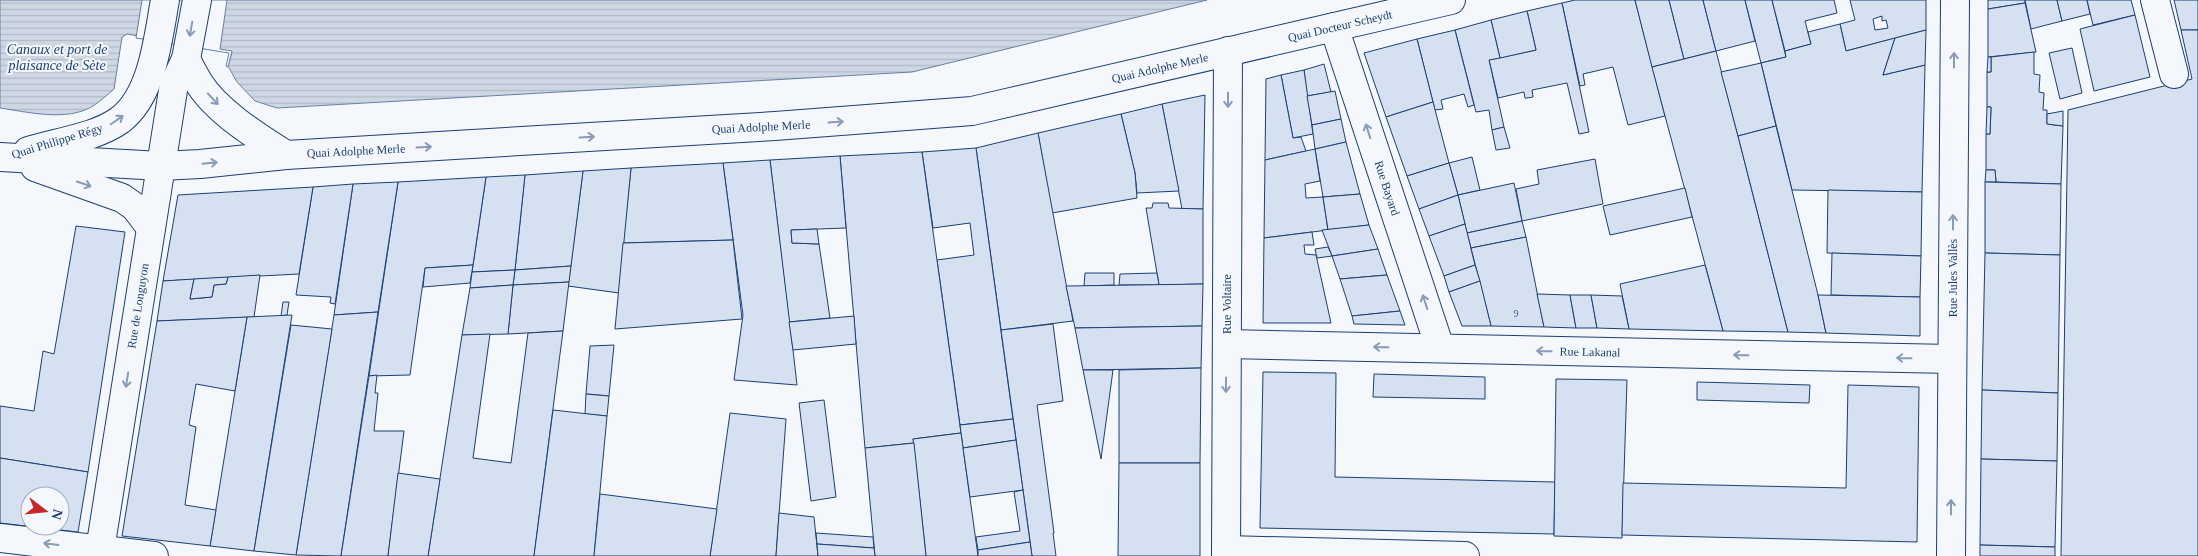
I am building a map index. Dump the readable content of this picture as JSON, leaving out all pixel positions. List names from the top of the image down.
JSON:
{
  "streets": {
    "street": [
      "Quai Docteur Scheydt",
      "Quai Adolphe Merle",
      "Quai Philippe Régy",
      "Rue Bayard",
      "Rue Jules Vallès",
      "Rue Voltaire",
      "Rue de Longuyon",
      "Rue Lakanal"
    ]
  },
  "crossings": [
    ["Quai Docteur Scheydt", "Quai Adolphe Merle"],
    ["Quai Docteur Scheydt", "Rue Bayard"],
    ["Quai Docteur Scheydt", "Rue Voltaire"],
    ["Quai Adolphe Merle", "Quai Philippe Régy"],
    ["Quai Adolphe Merle", "Rue Voltaire"],
    ["Quai Adolphe Merle", "Rue de Longuyon"],
    ["Quai Philippe Régy", "Rue de Longuyon"],
    ["Rue Bayard", "Rue Lakanal"],
    ["Rue Jules Vallès", "Rue Lakanal"],
    ["Rue Voltaire", "Rue Lakanal"]
  ],
  "one_way": [
    "Quai Adolphe Merle",
    "Rue Bayard",
    "Rue Jules Vallès",
    "Rue Voltaire",
    "Rue de Longuyon"
  ],
  "water": ["Canaux et port de plaisance de Sète"],
  "house_numbers": ["9"],
  "north": "right"
}
